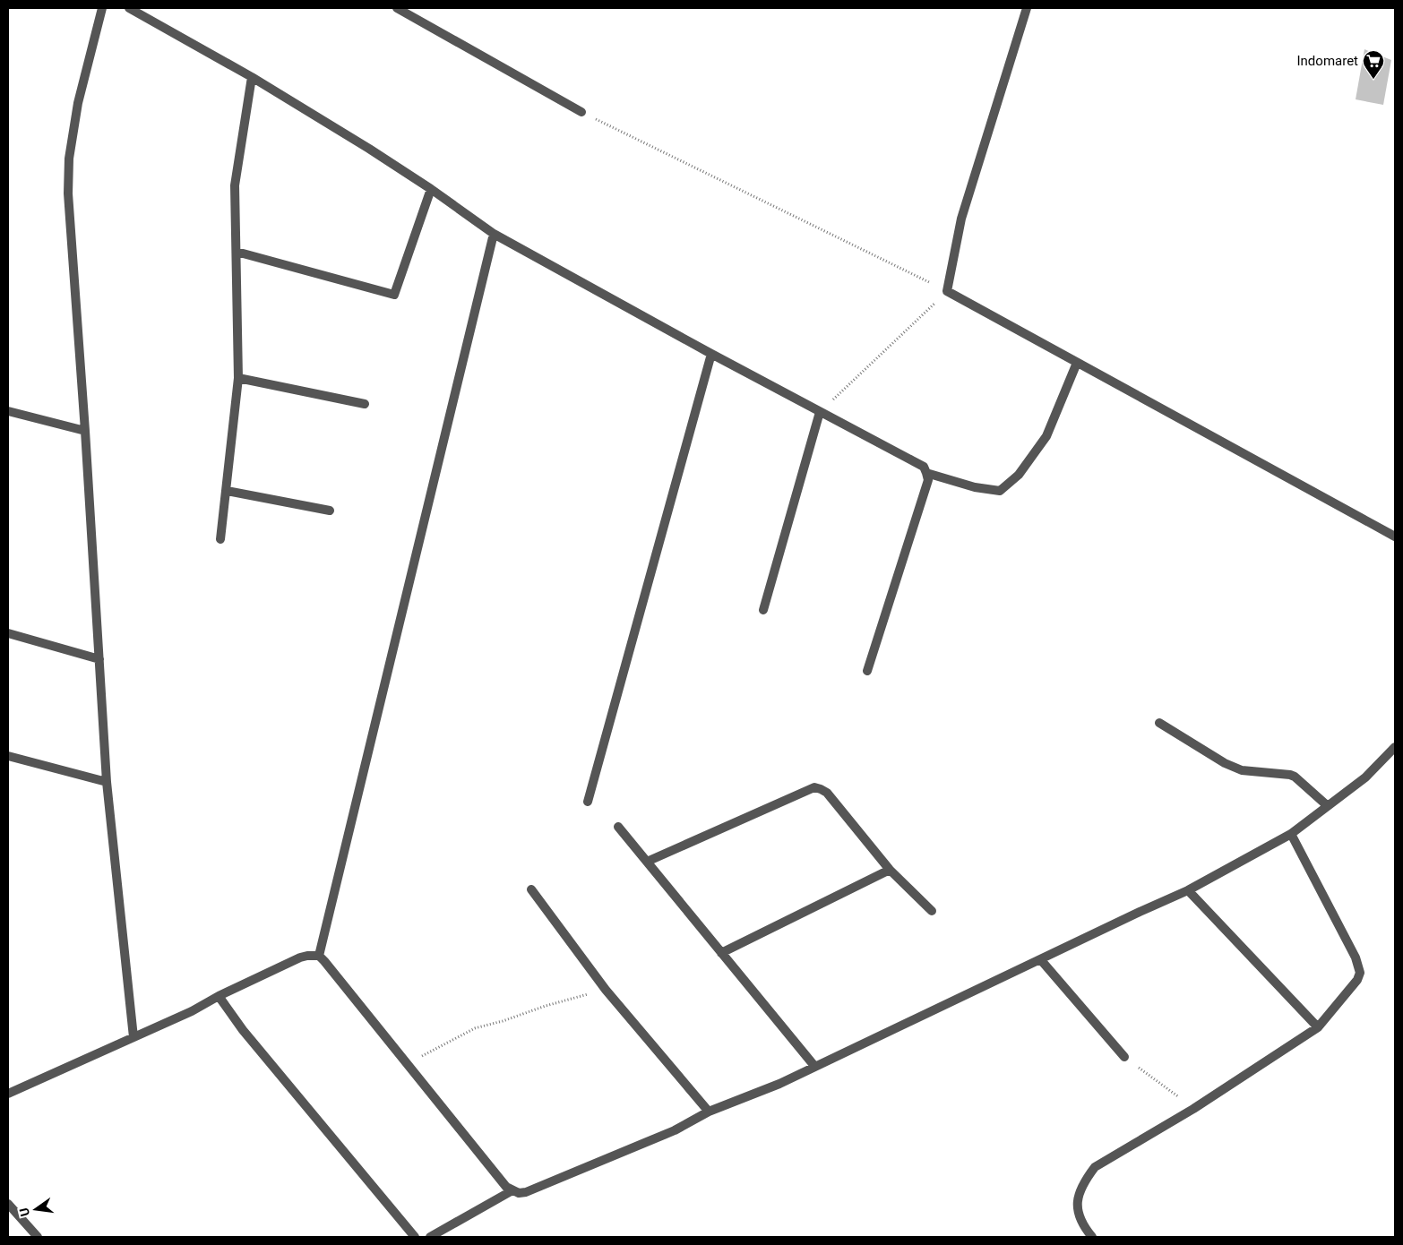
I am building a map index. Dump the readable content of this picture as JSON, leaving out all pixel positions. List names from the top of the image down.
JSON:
{
  "places": {
    "supermarket": ["Indomaret"]
  },
  "north": "left"
}
